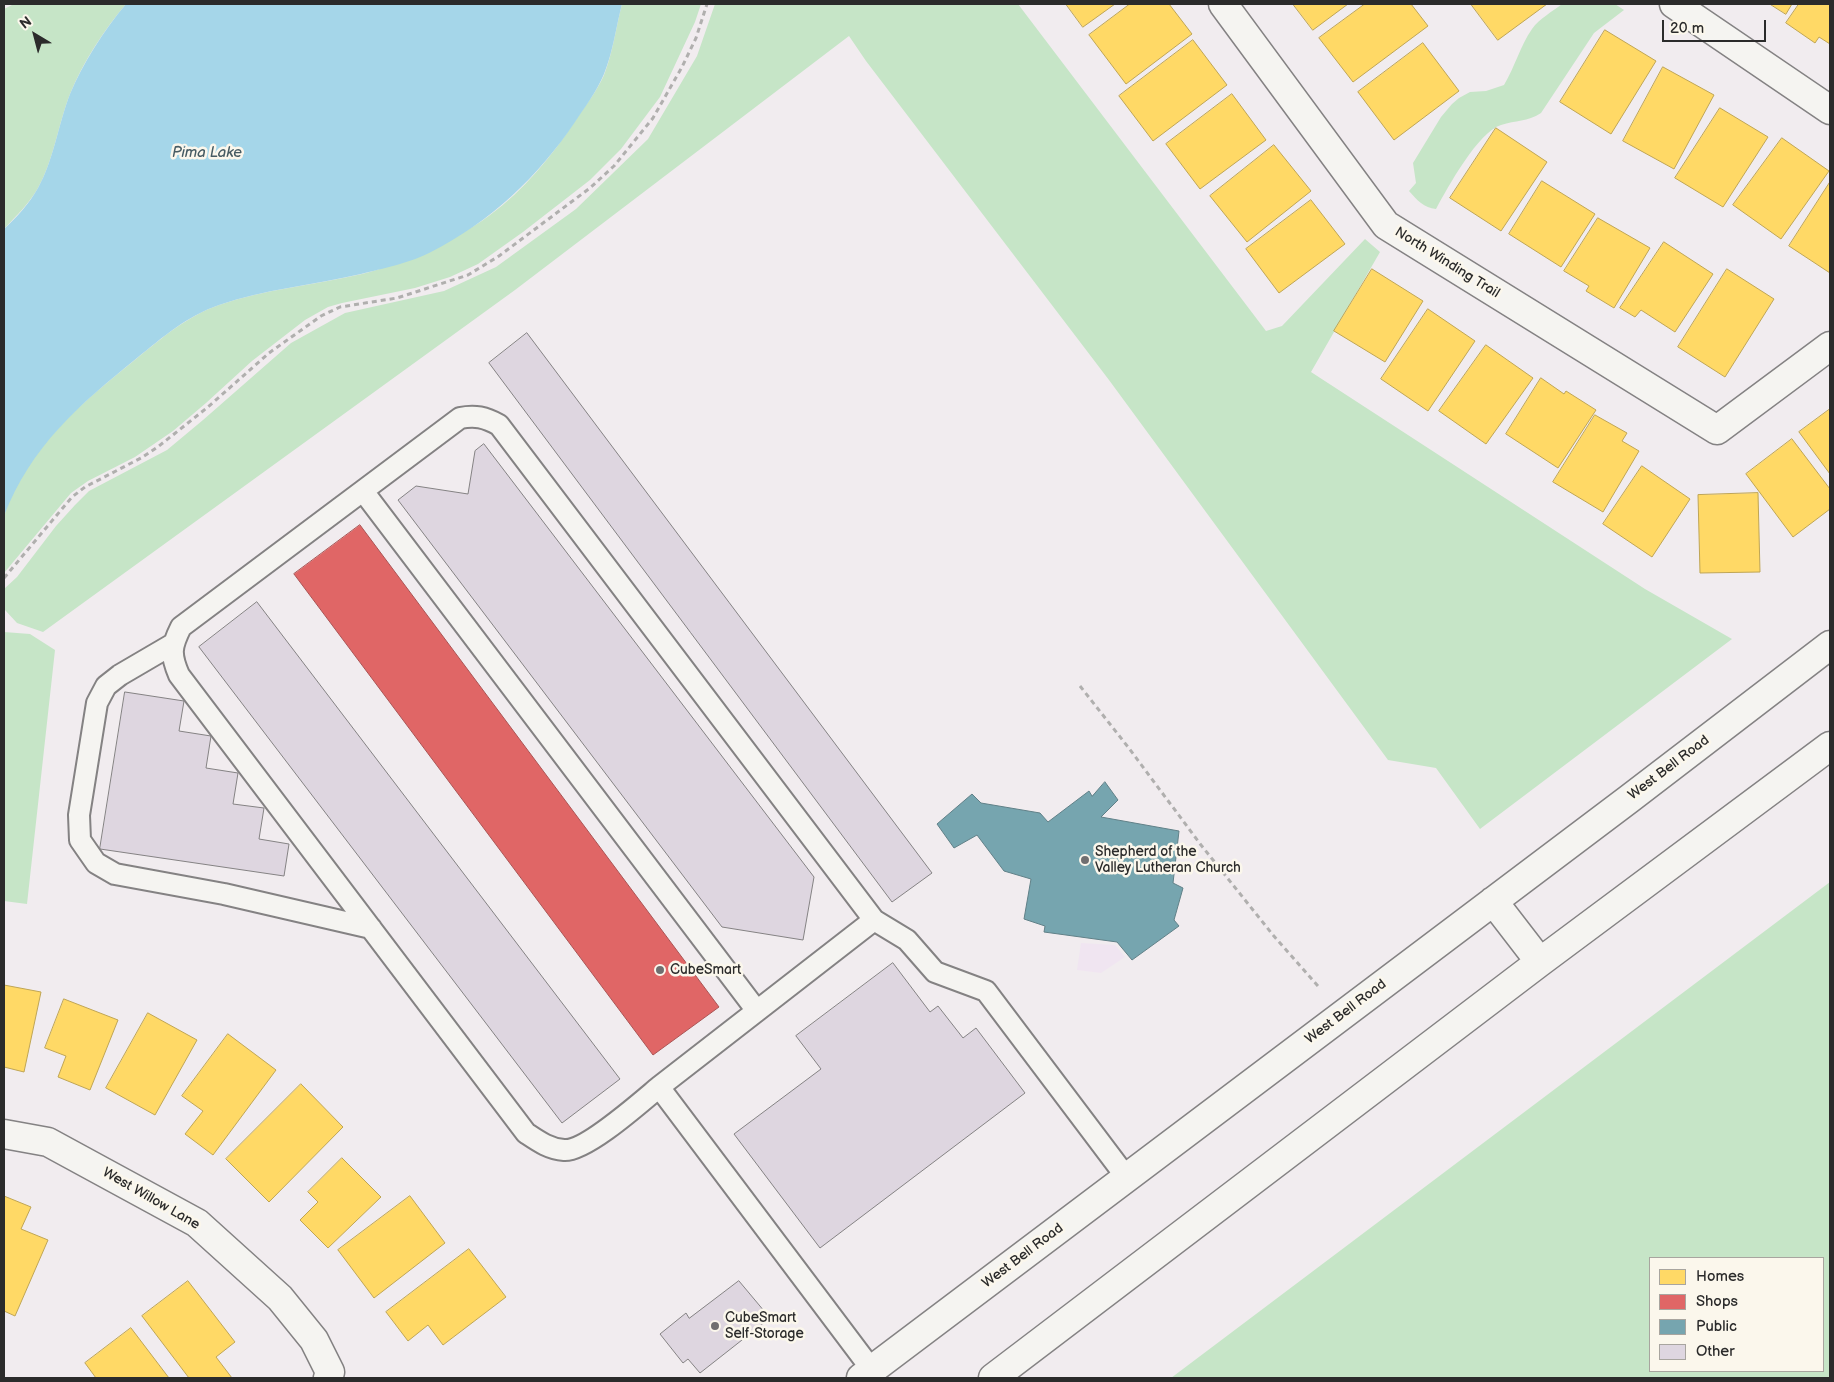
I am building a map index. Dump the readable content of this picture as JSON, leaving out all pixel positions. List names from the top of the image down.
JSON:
{
  "streets": {
    "main road": ["North Winding Trail", "West Bell Road", "West Willow Lane"]
  },
  "water": ["Pima Lake"],
  "places": ["Shepherd of the Valley Lutheran Church", "CubeSmart", "CubeSmart Self-Storage"],
  "legend": [
    "Homes",
    "Shops",
    "Public",
    "Other"
  ],
  "scale_bar": "20 m",
  "north": "top left"
}
